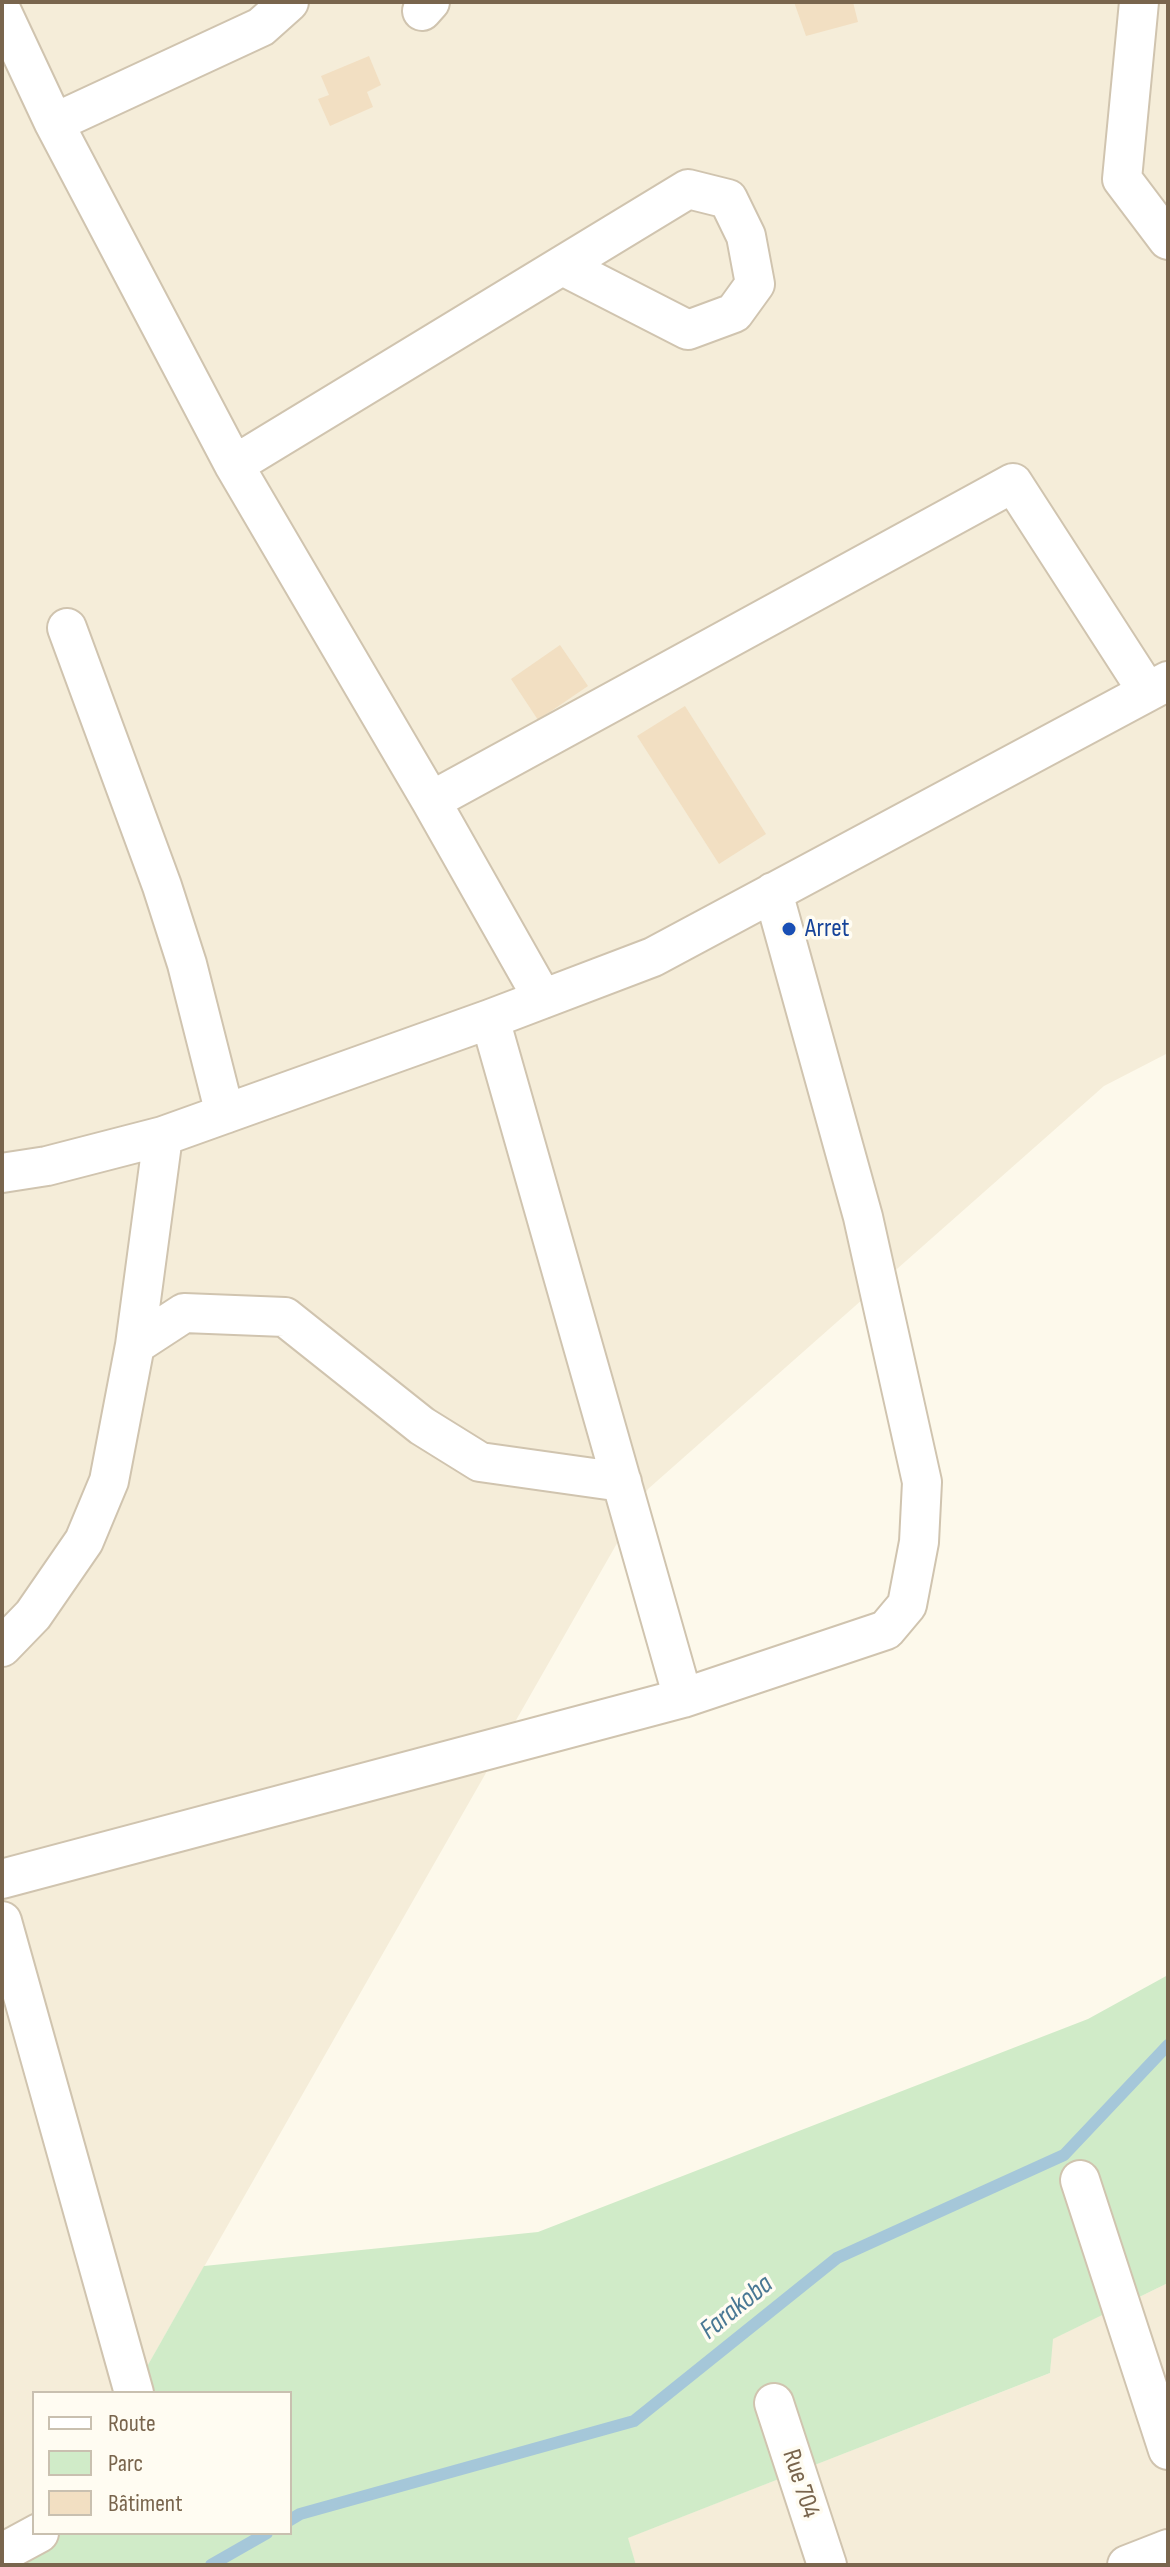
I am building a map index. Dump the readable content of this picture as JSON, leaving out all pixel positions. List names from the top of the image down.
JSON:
{
  "streets": {
    "street": ["Rue 704"]
  },
  "water": ["Farakoba"],
  "places": ["Arret"],
  "legend": ["Route", "Parc", "Bâtiment"]
}
